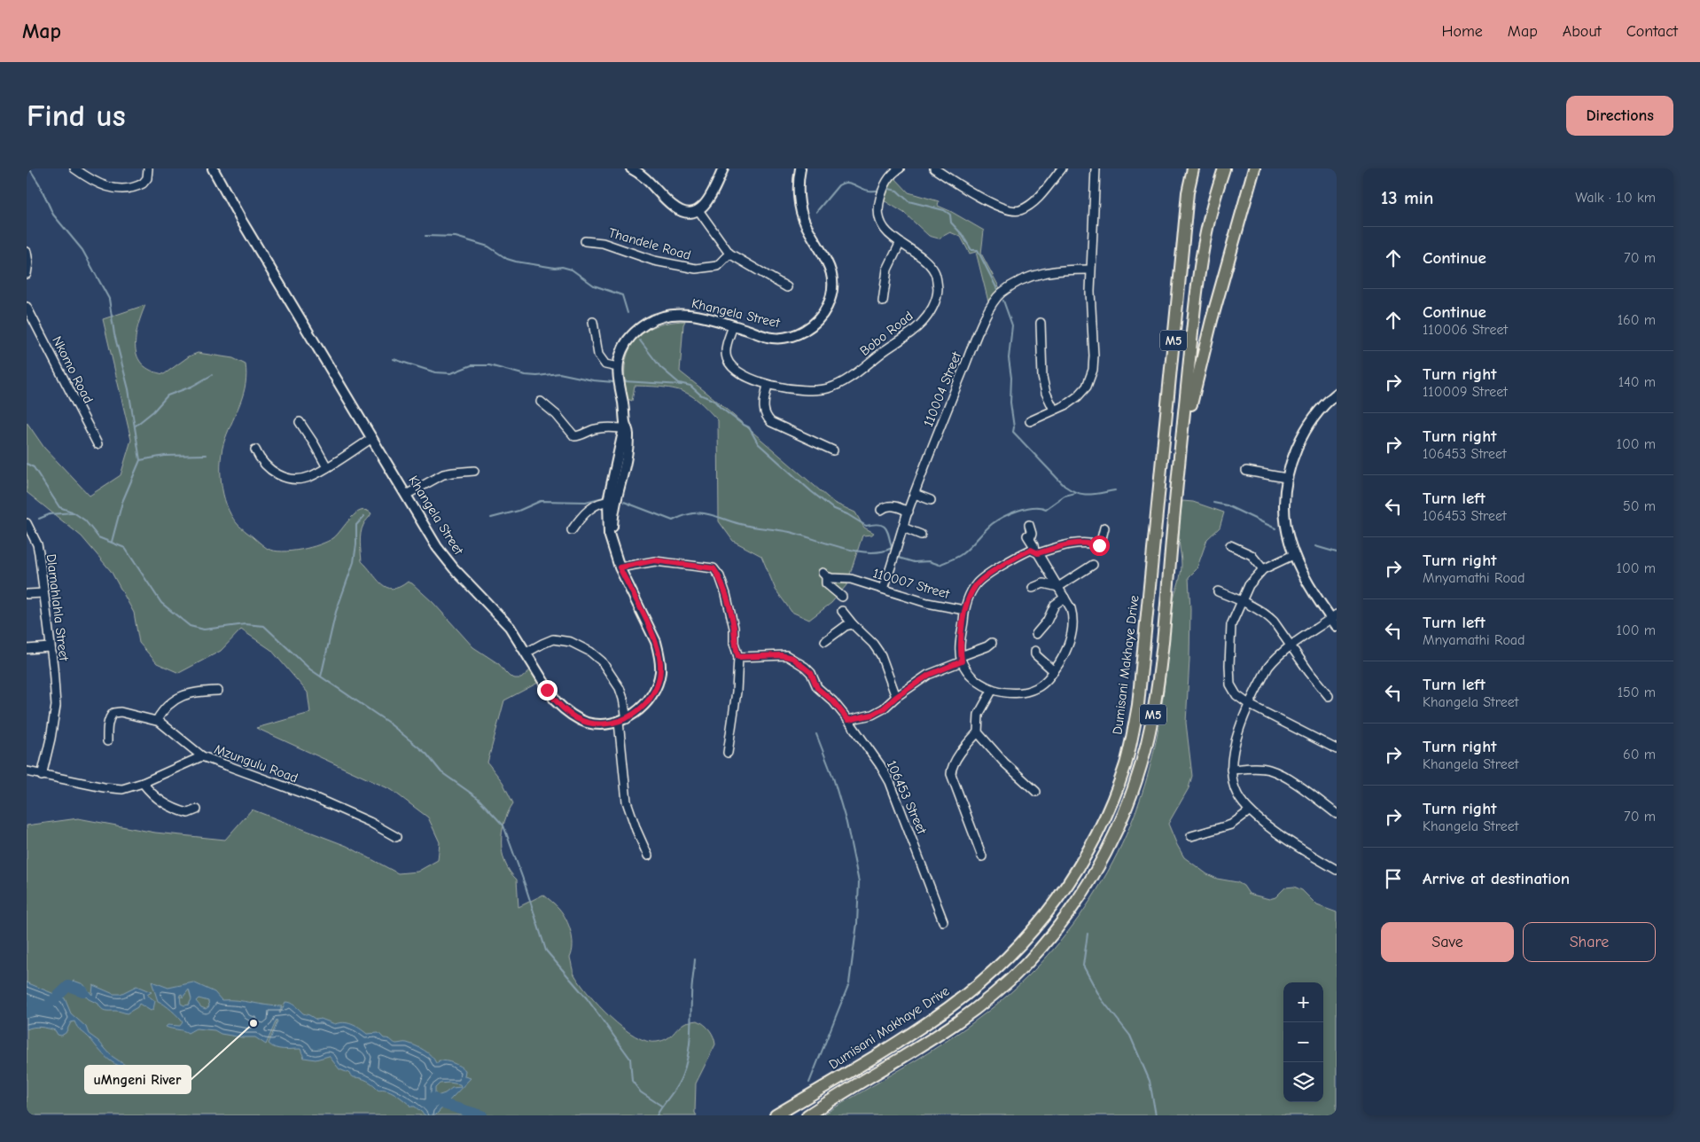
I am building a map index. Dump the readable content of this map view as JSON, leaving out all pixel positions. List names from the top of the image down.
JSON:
{
  "streets": {
    "main road": ["M5", "Dumisani Makhaye Drive"],
    "street": [
      "Thandele Road",
      "Khangela Street",
      "Bobo Road",
      "Nkomo Road",
      "110004 Street",
      "110007 Street",
      "Dlamahlahla Street",
      "Mzungulu Road",
      "106453 Street"
    ]
  },
  "crossings": [
    ["Khangela Street", "Bobo Road"],
    ["110004 Street", "110007 Street"],
    ["Dlamahlahla Street", "Mzungulu Road"]
  ],
  "places": ["uMngeni River"],
  "page": {
    "header": "Map",
    "nav": [
      "Home",
      "Map",
      "About",
      "Contact"
    ],
    "buttons": [
      "Directions",
      ["Save", "Share"]
    ],
    "title": "Find us",
    "heading": ["13 min", "Walk · 1.0 km"],
    "list": [
      ["Continue", "70 m"],
      ["Continue", "110006 Street", "160 m"],
      ["Turn right", "110009 Street", "140 m"],
      ["Turn right", "106453 Street", "100 m"],
      ["Turn left", "106453 Street", "50 m"],
      ["Turn right", "Mnyamathi Road", "100 m"],
      ["Turn left", "Mnyamathi Road", "100 m"],
      ["Turn left", "Khangela Street", "150 m"],
      ["Turn right", "Khangela Street", "60 m"],
      ["Turn right", "Khangela Street", "70 m"],
      "Arrive at destination"
    ],
    "map_buttons": ["+", "−"]
  }
}
